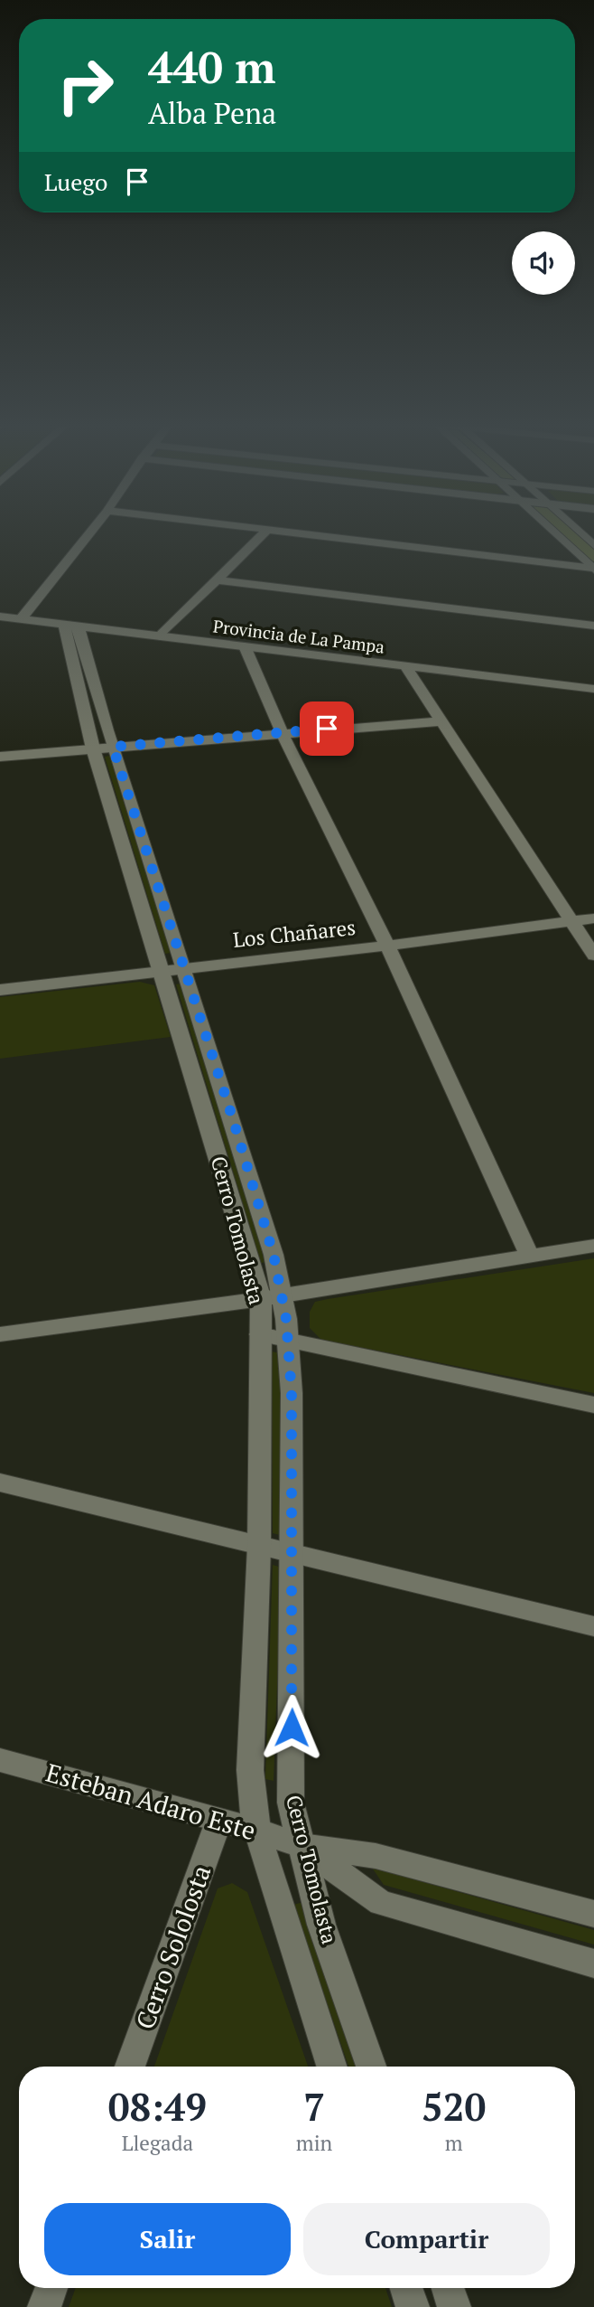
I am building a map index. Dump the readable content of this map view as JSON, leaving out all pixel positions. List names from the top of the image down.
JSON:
{
  "streets": {
    "street": [
      "Provincia de La Pampa",
      "Los Chañares",
      "Cerro Tomolasta",
      "Esteban Adaro Este",
      "Cerro Sololosta"
    ]
  },
  "crossings": [
    ["Provincia de La Pampa", "Cerro Tomolasta"],
    ["Los Chañares", "Cerro Tomolasta"],
    ["Cerro Tomolasta", "Esteban Adaro Este"],
    ["Esteban Adaro Este", "Cerro Sololosta"]
  ],
  "page": {
    "turn": ["440 m", "Alba Pena"],
    "then": "Luego",
    "eta": [
      "08:49",
      "Llegada",
      "7",
      "min",
      "520",
      "m"
    ],
    "buttons": ["Salir", "Compartir"]
  }
}
